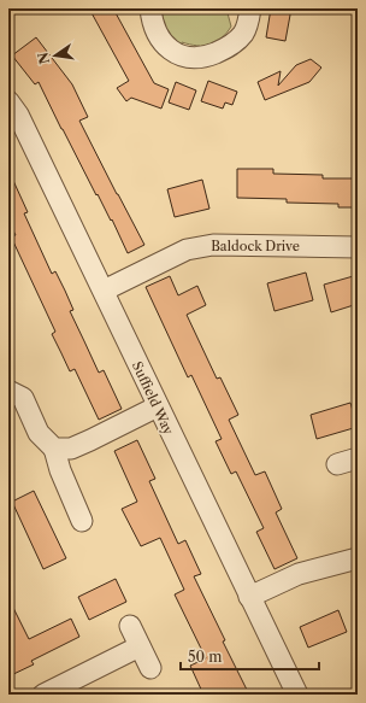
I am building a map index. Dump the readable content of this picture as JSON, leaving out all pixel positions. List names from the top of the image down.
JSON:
{
  "streets": {
    "street": ["Baldock Drive", "Suffield Way"]
  },
  "crossings": [
    ["Baldock Drive", "Suffield Way"]
  ],
  "scale_bar": "50 m",
  "north": "left"
}
